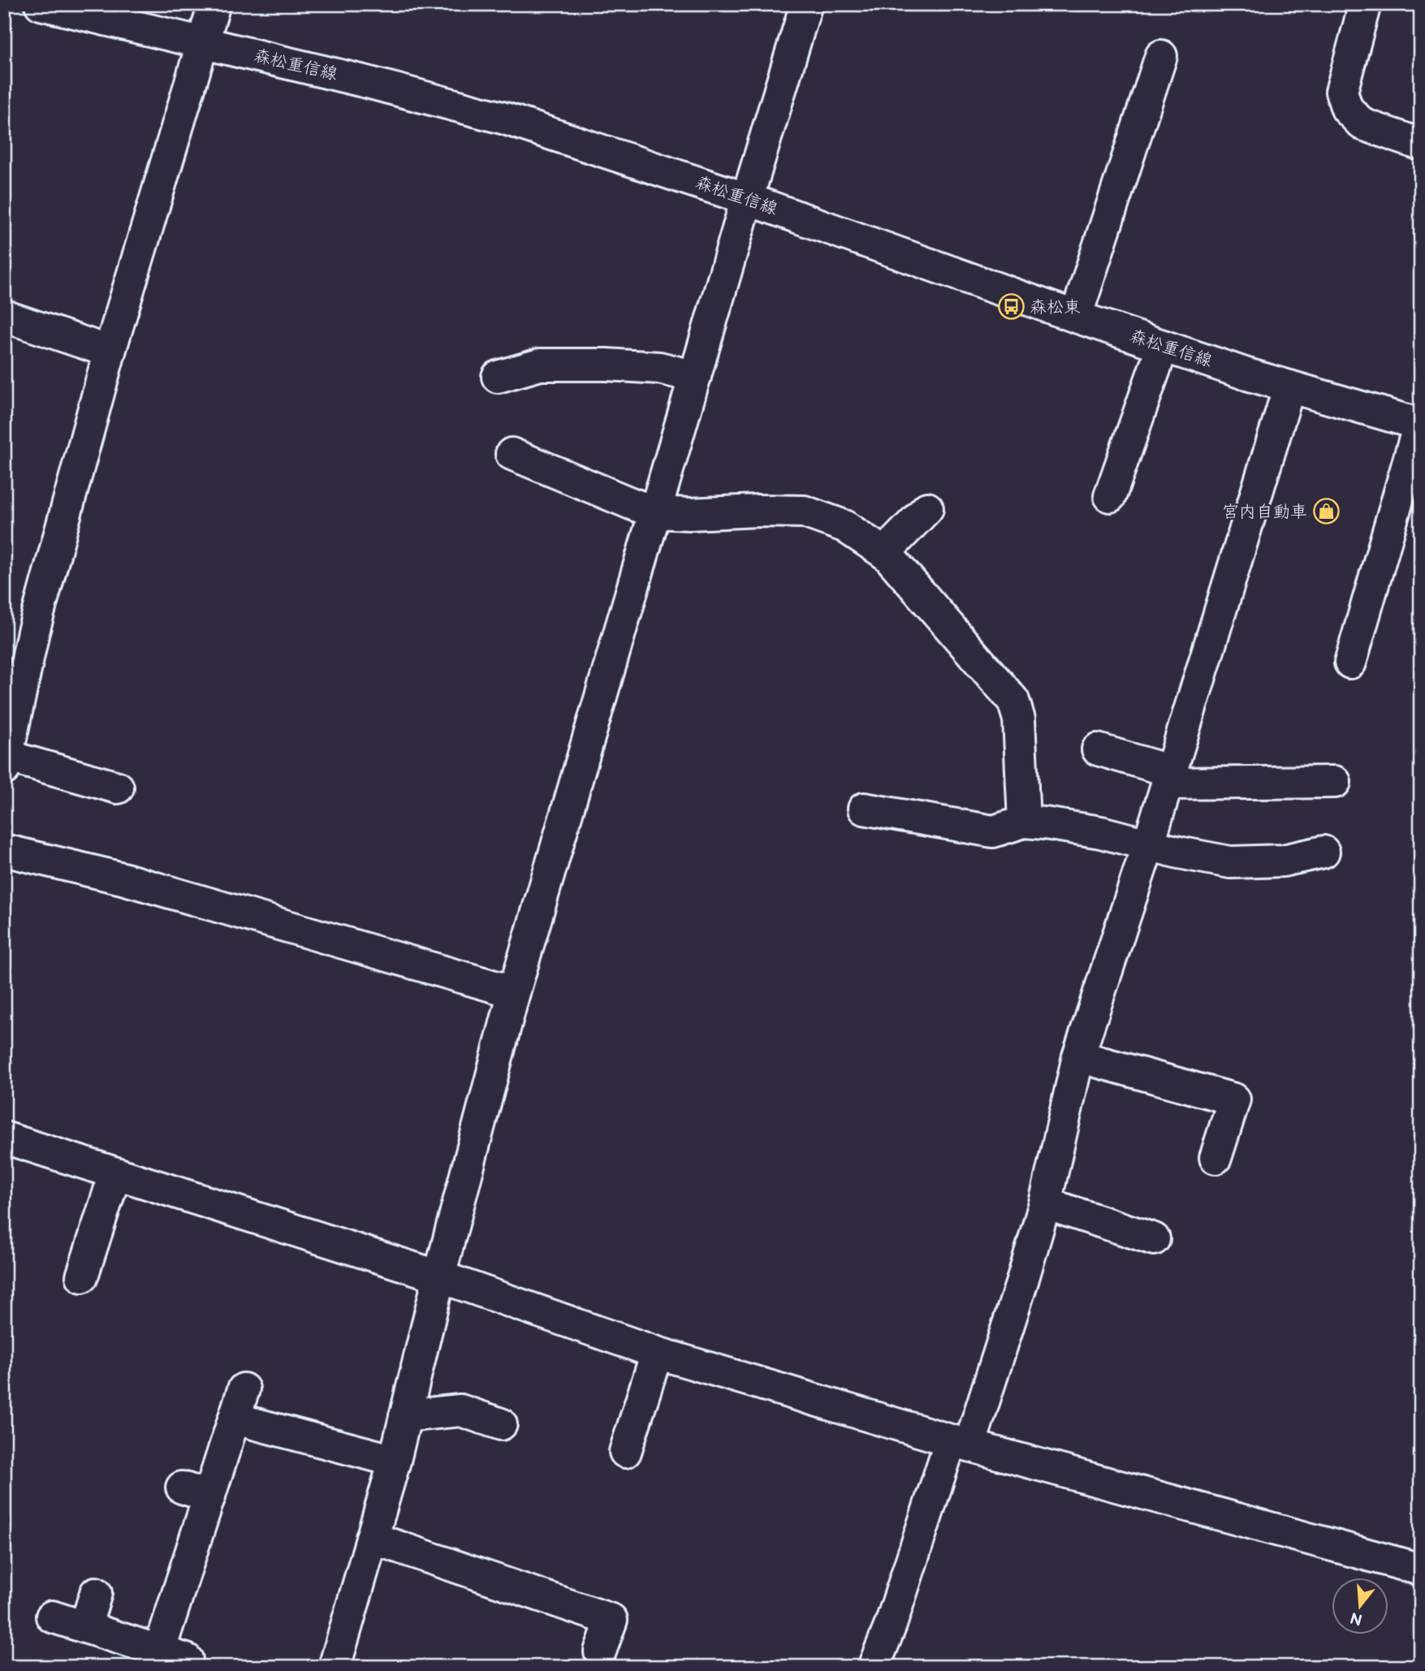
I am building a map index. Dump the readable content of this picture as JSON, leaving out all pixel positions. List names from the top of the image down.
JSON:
{
  "streets": {
    "street": ["森松重信線"]
  },
  "places": {
    "bus stop": ["森松東"],
    "shop": ["宮内自動車"]
  },
  "north": "bottom"
}
